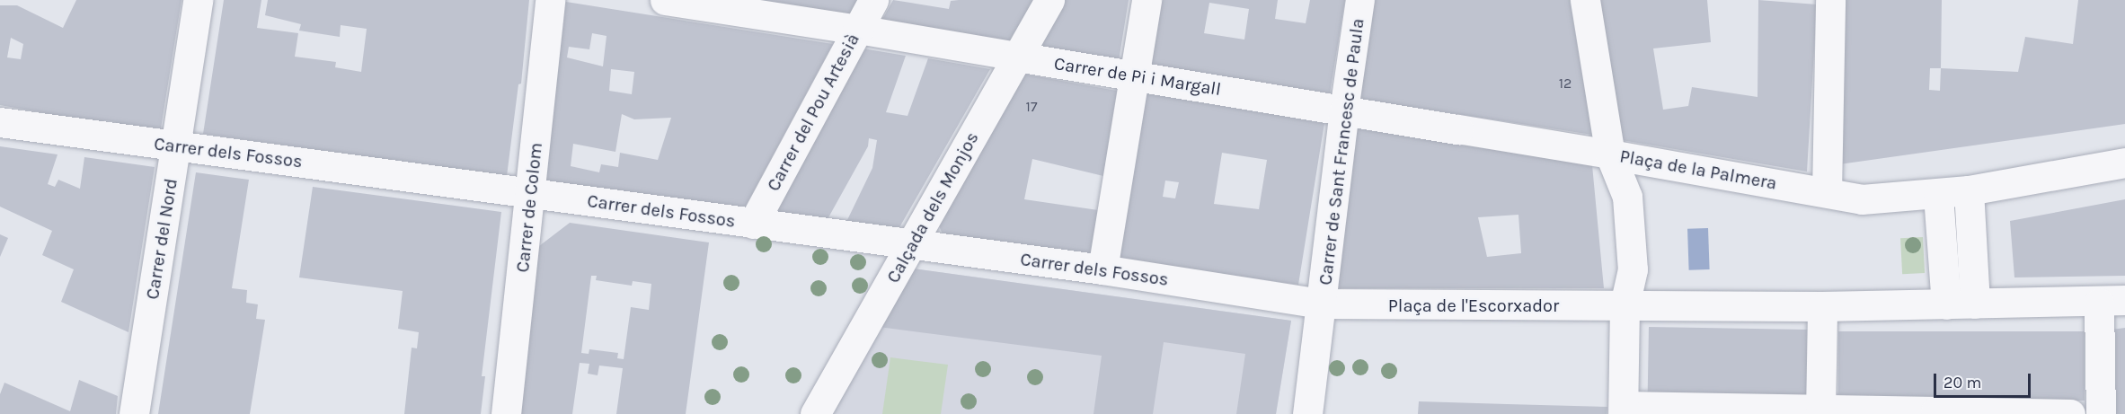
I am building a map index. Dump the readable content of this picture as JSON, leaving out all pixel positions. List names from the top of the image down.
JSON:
{
  "streets": {
    "street": [
      "Carrer de Pi i Margall",
      "Carrer del Pou Artesià",
      "Carrer de Sant Francesc de Paula",
      "Carrer dels Fossos",
      "Plaça de la Palmera",
      "Carrer de Colom",
      "Calçada dels Monjos",
      "Carrer del Nord",
      "Plaça de l'Escorxador"
    ]
  },
  "crossings": [
    ["Carrer de Pi i Margall", "Carrer del Pou Artesià"],
    ["Carrer de Pi i Margall", "Carrer de Sant Francesc de Paula"],
    ["Carrer de Pi i Margall", "Plaça de la Palmera"],
    ["Carrer de Pi i Margall", "Calçada dels Monjos"],
    ["Carrer del Pou Artesià", "Carrer dels Fossos"],
    ["Carrer de Sant Francesc de Paula", "Carrer dels Fossos"],
    ["Carrer de Sant Francesc de Paula", "Plaça de l'Escorxador"],
    ["Carrer dels Fossos", "Carrer de Colom"],
    ["Carrer dels Fossos", "Calçada dels Monjos"],
    ["Carrer dels Fossos", "Carrer del Nord"],
    ["Carrer dels Fossos", "Plaça de l'Escorxador"],
    ["Plaça de la Palmera", "Plaça de l'Escorxador"]
  ],
  "house_numbers": ["12", "17"],
  "scale_bar": "20 m"
}
